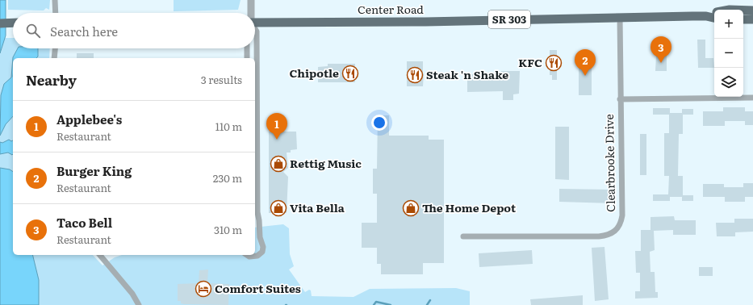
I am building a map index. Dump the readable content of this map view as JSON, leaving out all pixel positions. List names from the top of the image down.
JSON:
{
  "streets": {
    "main road": ["Center Road", "SR 303"],
    "street": ["Clearbrooke Drive"]
  },
  "crossings": [
    ["Center Road", "Clearbrooke Drive"]
  ],
  "places": {
    "restaurant": ["KFC", "Chipotle", "Steak 'n Shake"],
    "shop": ["Rettig Music", "Vita Bella", "The Home Depot"],
    "hotel": ["Comfort Suites"]
  },
  "page": {
    "map_buttons": ["+", "−"],
    "search": "Search here",
    "pins": ["3", "2", "1"],
    "heading": ["Nearby", "3 results"],
    "list": [
      {
        "mark": "1",
        "name": "Applebee's",
        "note": "Restaurant",
        "value": "110 m"
      },
      {
        "mark": "2",
        "name": "Burger King",
        "note": "Restaurant",
        "value": "230 m"
      },
      {
        "mark": "3",
        "name": "Taco Bell",
        "note": "Restaurant",
        "value": "310 m"
      }
    ]
  }
}
